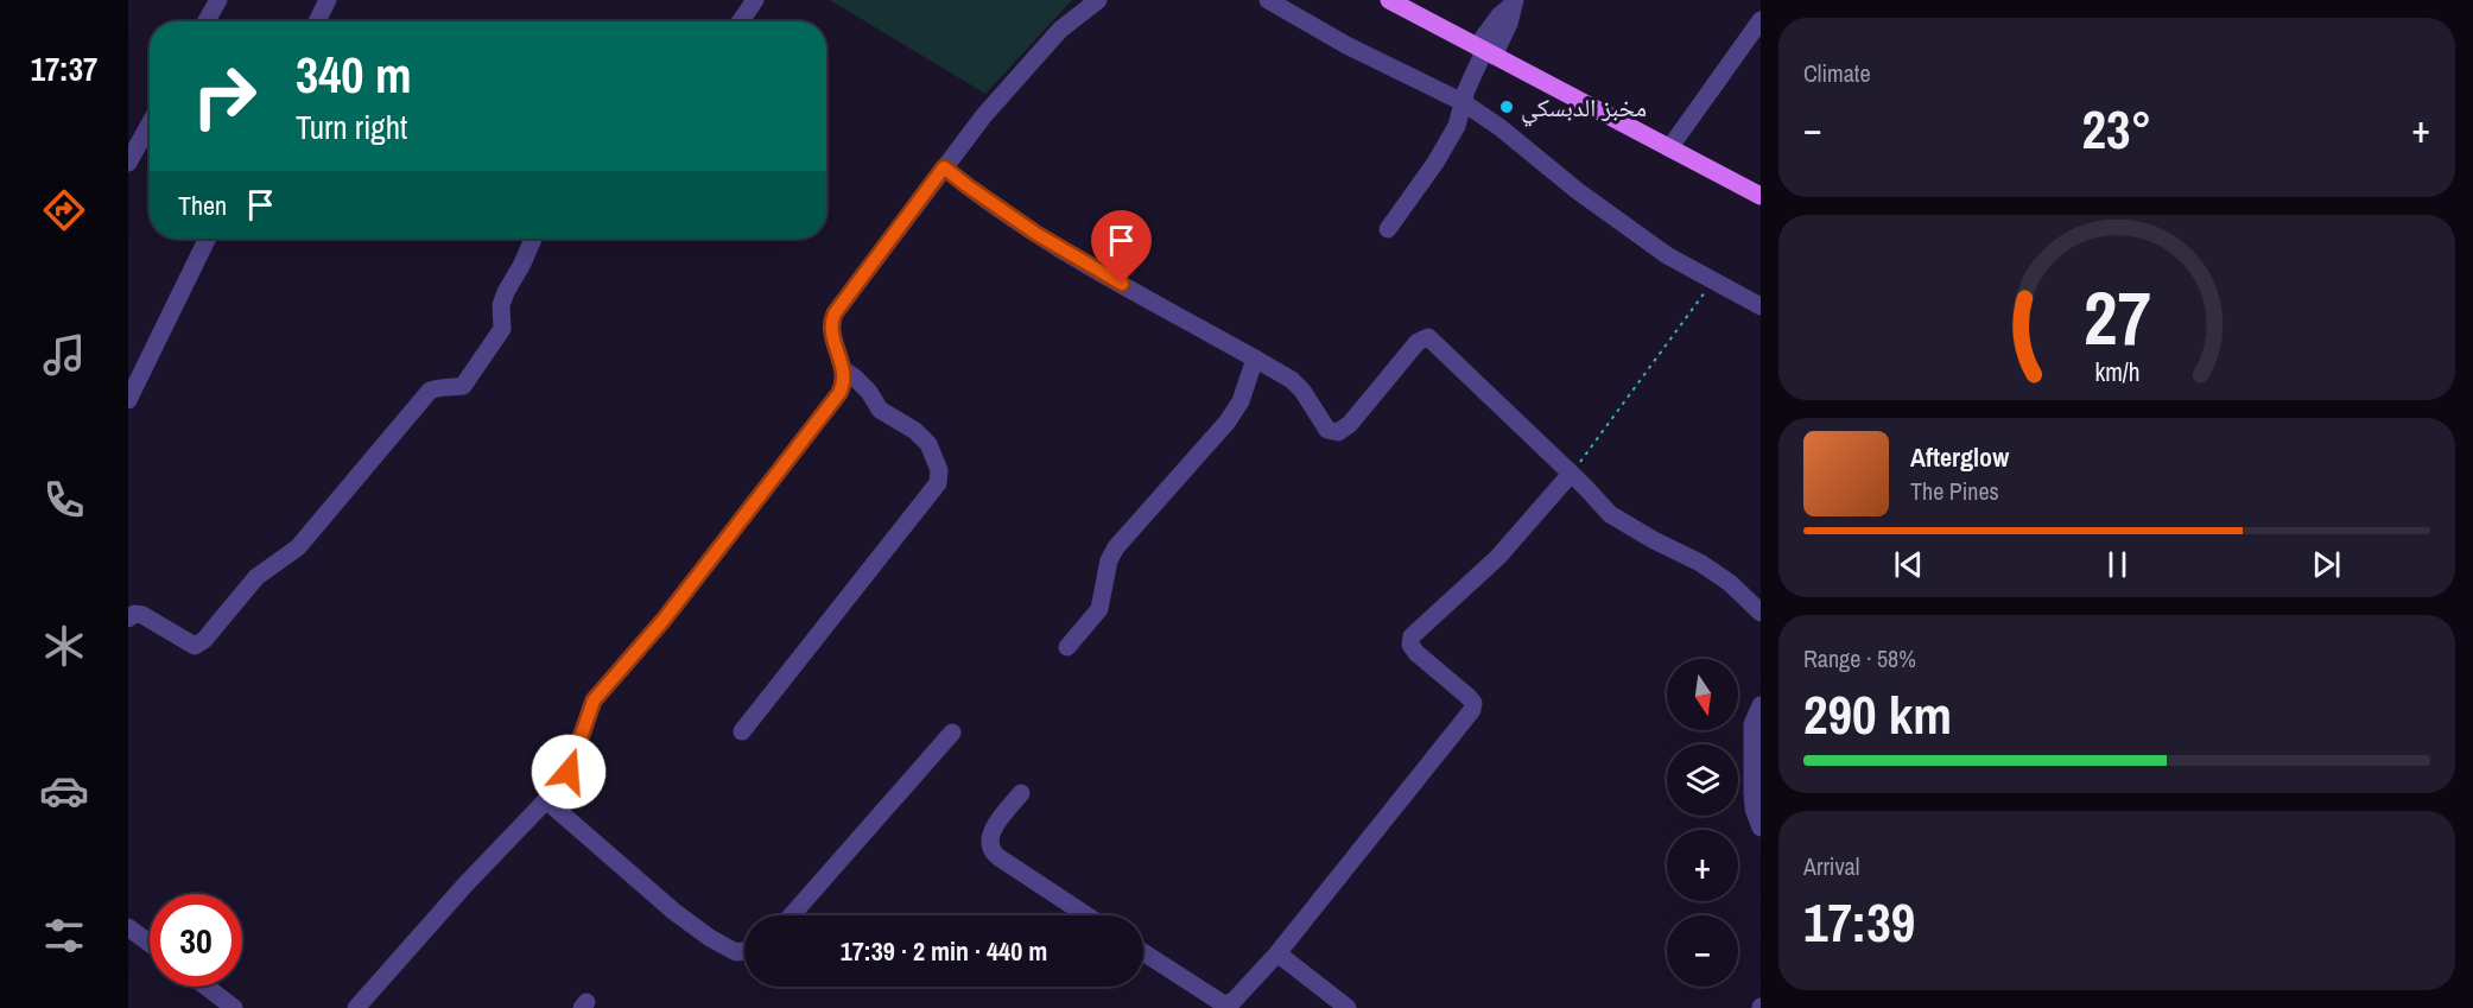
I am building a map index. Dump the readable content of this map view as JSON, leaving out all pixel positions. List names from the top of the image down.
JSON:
{
  "places": ["مخبز الدبسكي"],
  "north": "bottom",
  "page": {
    "tabs": "17:37",
    "tile": [
      "Climate",
      ["Range · 58%", "290 km"],
      ["Arrival", "17:39"]
    ],
    "turn": ["340 m", "Turn right"],
    "heat": ["−", "23°", "+"],
    "then": "Then",
    "song": ["Afterglow", "The Pines"],
    "map_buttons": ["+", "−"],
    "limit": "30",
    "trip": "17:39 · 2 min · 440 m",
    "gauge": ["27", "km/h"]
  }
}
